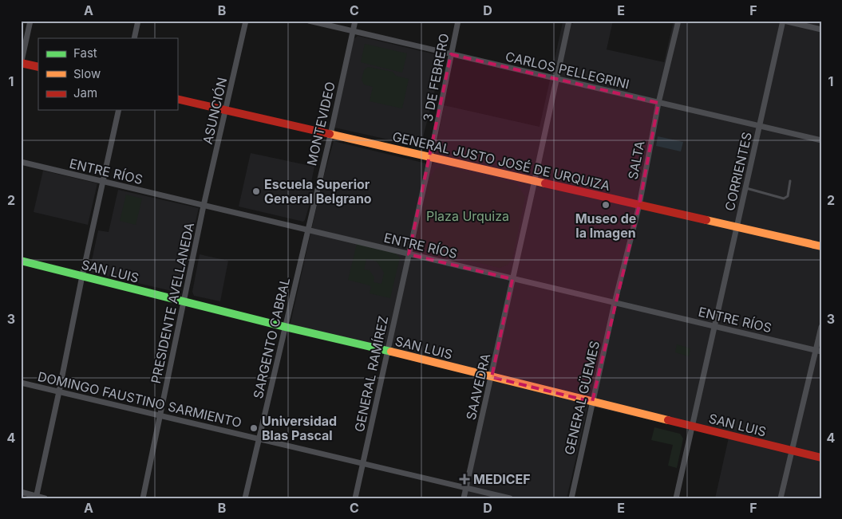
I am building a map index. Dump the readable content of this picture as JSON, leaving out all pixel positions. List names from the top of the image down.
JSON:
{
  "streets": {
    "street": [
      "CARLOS PELLEGRINI",
      "3 DE FEBRERO",
      "ASUNCIÓN",
      "MONTEVIDEO",
      "SALTA",
      "GENERAL JUSTO JOSÉ DE URQUIZA",
      "ENTRE RÍOS",
      "CORRIENTES",
      "SAN LUIS",
      "PRESIDENTE AVELLANEDA",
      "SARGENTO CABRAL",
      "GENERAL RAMÍREZ",
      "SAAVEDRA",
      "GENERAL GÜEMES",
      "DOMINGO FAUSTINO SARMIENTO"
    ]
  },
  "crossings": [
    ["CARLOS PELLEGRINI", "3 DE FEBRERO"],
    ["CARLOS PELLEGRINI", "MONTEVIDEO"],
    ["CARLOS PELLEGRINI", "SALTA"],
    ["CARLOS PELLEGRINI", "CORRIENTES"],
    ["CARLOS PELLEGRINI", "SAAVEDRA"],
    ["3 DE FEBRERO", "GENERAL JUSTO JOSÉ DE URQUIZA"],
    ["3 DE FEBRERO", "ENTRE RÍOS"],
    ["3 DE FEBRERO", "GENERAL RAMÍREZ"],
    ["ASUNCIÓN", "GENERAL JUSTO JOSÉ DE URQUIZA"],
    ["ASUNCIÓN", "ENTRE RÍOS"],
    ["ASUNCIÓN", "PRESIDENTE AVELLANEDA"],
    ["MONTEVIDEO", "GENERAL JUSTO JOSÉ DE URQUIZA"],
    ["MONTEVIDEO", "ENTRE RÍOS"],
    ["MONTEVIDEO", "SARGENTO CABRAL"],
    ["SALTA", "GENERAL JUSTO JOSÉ DE URQUIZA"],
    ["SALTA", "ENTRE RÍOS"],
    ["SALTA", "GENERAL GÜEMES"],
    ["GENERAL JUSTO JOSÉ DE URQUIZA", "CORRIENTES"],
    ["GENERAL JUSTO JOSÉ DE URQUIZA", "SAAVEDRA"],
    ["ENTRE RÍOS", "CORRIENTES"],
    ["ENTRE RÍOS", "PRESIDENTE AVELLANEDA"],
    ["ENTRE RÍOS", "SARGENTO CABRAL"],
    ["ENTRE RÍOS", "GENERAL RAMÍREZ"],
    ["ENTRE RÍOS", "SAAVEDRA"],
    ["ENTRE RÍOS", "GENERAL GÜEMES"],
    ["CORRIENTES", "SAN LUIS"],
    ["SAN LUIS", "PRESIDENTE AVELLANEDA"],
    ["SAN LUIS", "SARGENTO CABRAL"],
    ["SAN LUIS", "GENERAL RAMÍREZ"],
    ["SAN LUIS", "SAAVEDRA"],
    ["SAN LUIS", "GENERAL GÜEMES"],
    ["PRESIDENTE AVELLANEDA", "DOMINGO FAUSTINO SARMIENTO"],
    ["SARGENTO CABRAL", "DOMINGO FAUSTINO SARMIENTO"],
    ["GENERAL RAMÍREZ", "DOMINGO FAUSTINO SARMIENTO"],
    ["SAAVEDRA", "DOMINGO FAUSTINO SARMIENTO"]
  ],
  "parks": ["Plaza Urquiza"],
  "places": {
    "other": ["Escuela Superior General Belgrano", "Museo de la Imagen", "Universidad Blas Pascal"],
    "health": ["MEDICEF"]
  },
  "legend": ["Fast", "Slow", "Jam"],
  "grid": {
    "columns": [
      "A",
      "B",
      "C",
      "D",
      "E",
      "F"
    ],
    "rows": [
      "1",
      "2",
      "3",
      "4"
    ]
  }
}
